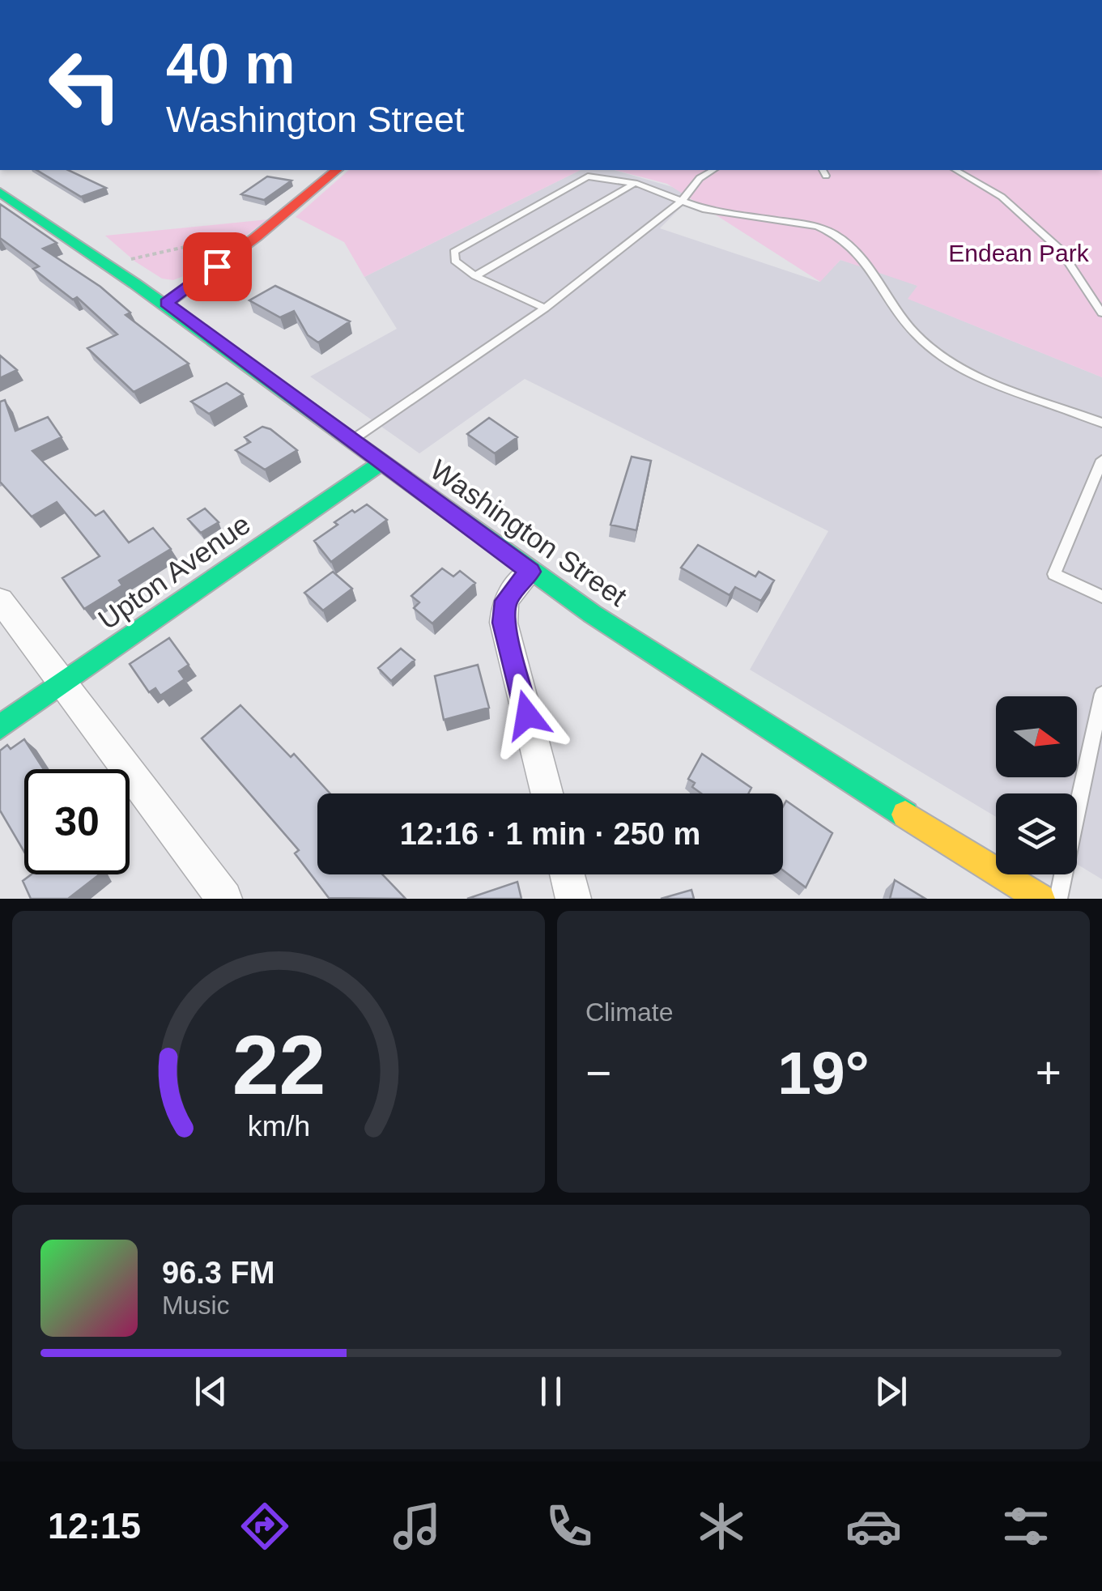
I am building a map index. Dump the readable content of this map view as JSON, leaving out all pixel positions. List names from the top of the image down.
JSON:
{
  "streets": {
    "main road": ["Washington Street", "Upton Avenue"]
  },
  "crossings": [
    ["Washington Street", "Upton Avenue"]
  ],
  "parks": ["Endean Park"],
  "north": "right",
  "page": {
    "turn": ["40 m", "Washington Street"],
    "limit": "30",
    "trip": "12:16 · 1 min · 250 m",
    "tile": "Climate",
    "heat": ["−", "19°", "+"],
    "song": ["96.3 FM", "Music"],
    "tabs": "12:15",
    "gauge": ["22", "km/h"]
  }
}
